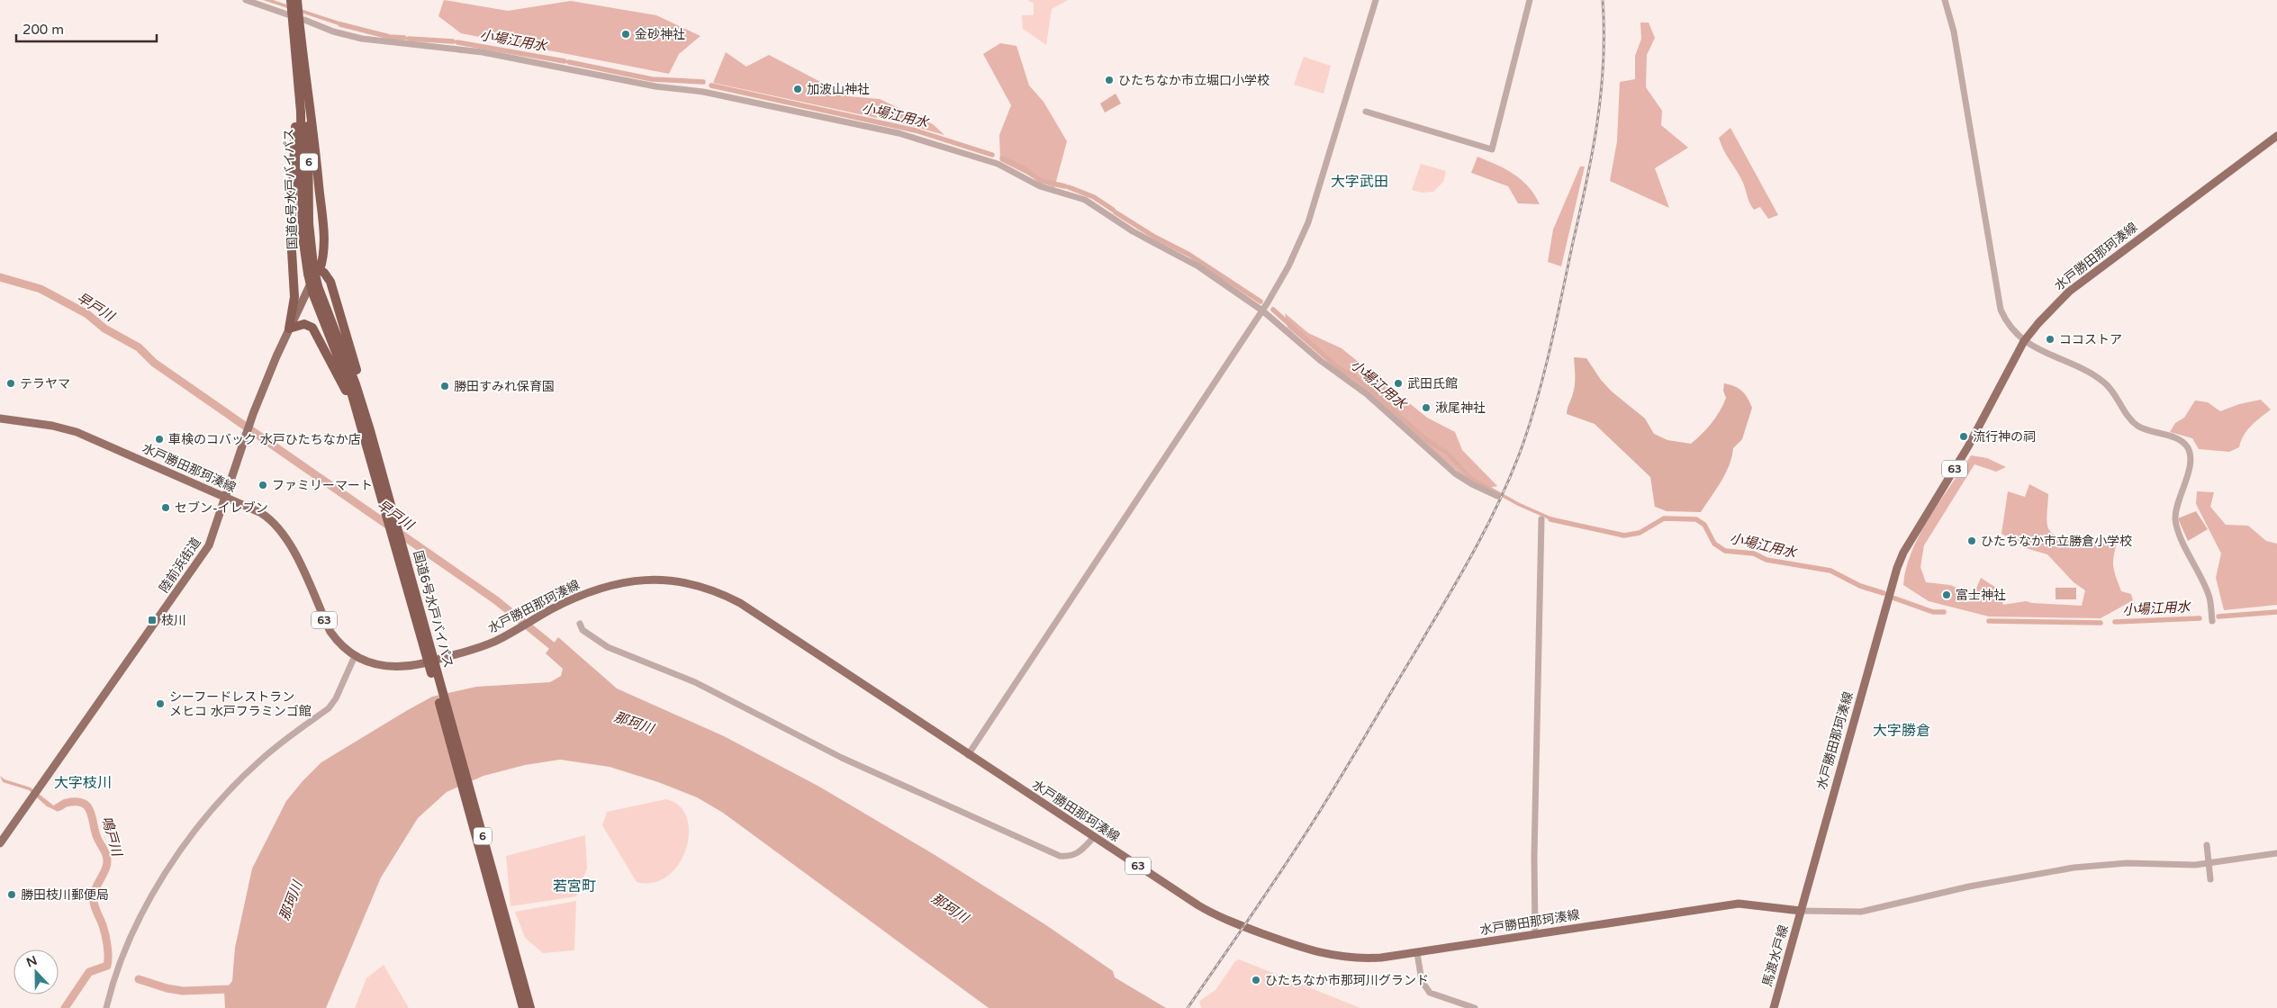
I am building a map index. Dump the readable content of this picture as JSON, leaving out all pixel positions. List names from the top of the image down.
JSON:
{
  "streets": {
    "highway": ["6", "国道6号水戸バイパス"],
    "main road": [
      "水戸勝田那珂湊線",
      "63",
      "陸前浜街道",
      "馬渡水戸線"
    ]
  },
  "crossings": [
    ["6", "国道6号水戸バイパス"],
    ["国道6号水戸バイパス", "陸前浜街道"],
    ["水戸勝田那珂湊線", "陸前浜街道"],
    ["水戸勝田那珂湊線", "馬渡水戸線"]
  ],
  "districts": [
    "大字武田",
    "大字勝倉",
    "大字枝川",
    "若宮町"
  ],
  "water": [
    "小場江用水",
    "早戸川",
    "那珂川",
    "鳴戸川"
  ],
  "places": {
    "other": [
      "金砂神社",
      "ひたちなか市立堀口小学校",
      "加波山神社",
      "ココストア",
      "テラヤマ",
      "武田氏館",
      "勝田すみれ保育園",
      "湫尾神社",
      "流行神の祠",
      "車検のコバック 水戸ひたちなか店",
      "ファミリーマート",
      "セブン-イレブン",
      "ひたちなか市立勝倉小学校",
      "富士神社",
      "シーフードレストラン メヒコ 水戸フラミンゴ館",
      "勝田枝川郵便局",
      "ひたちなか市那珂川グランド"
    ],
    "transit": ["枝川"]
  },
  "scale_bar": "200 m",
  "north": "top"
}
